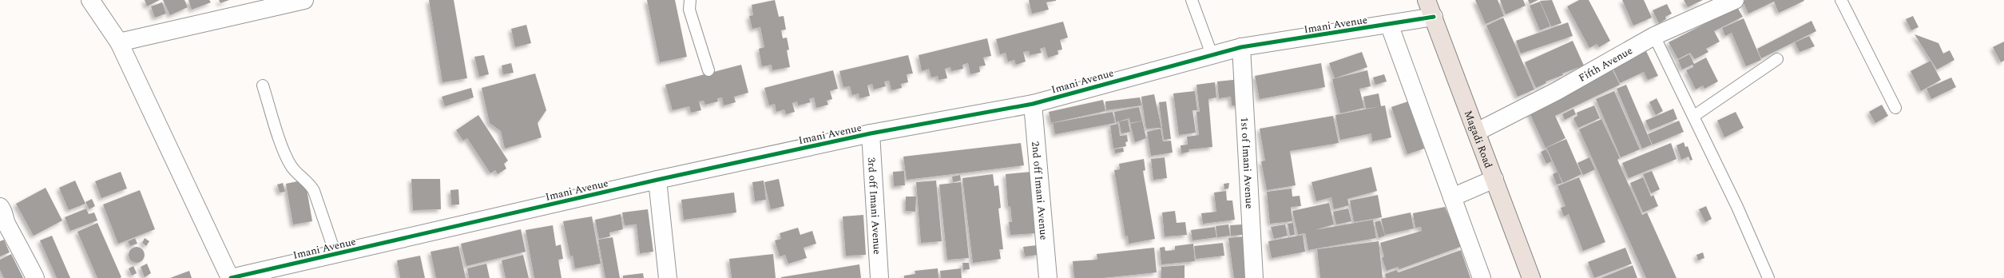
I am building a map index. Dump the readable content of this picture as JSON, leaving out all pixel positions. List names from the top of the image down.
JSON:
{
  "streets": {
    "highway": ["Magadi Road"],
    "street": [
      "Imani Avenue",
      "Fifth Avenue",
      "1st of Imani Avenue",
      "2nd off Imani Avenue",
      "3rd off Imani Avenue"
    ]
  },
  "crossings": [
    ["Imani Avenue", "Magadi Road"],
    ["Imani Avenue", "1st of Imani Avenue"],
    ["Imani Avenue", "2nd off Imani Avenue"],
    ["Imani Avenue", "3rd off Imani Avenue"],
    ["Fifth Avenue", "Magadi Road"]
  ]
}
